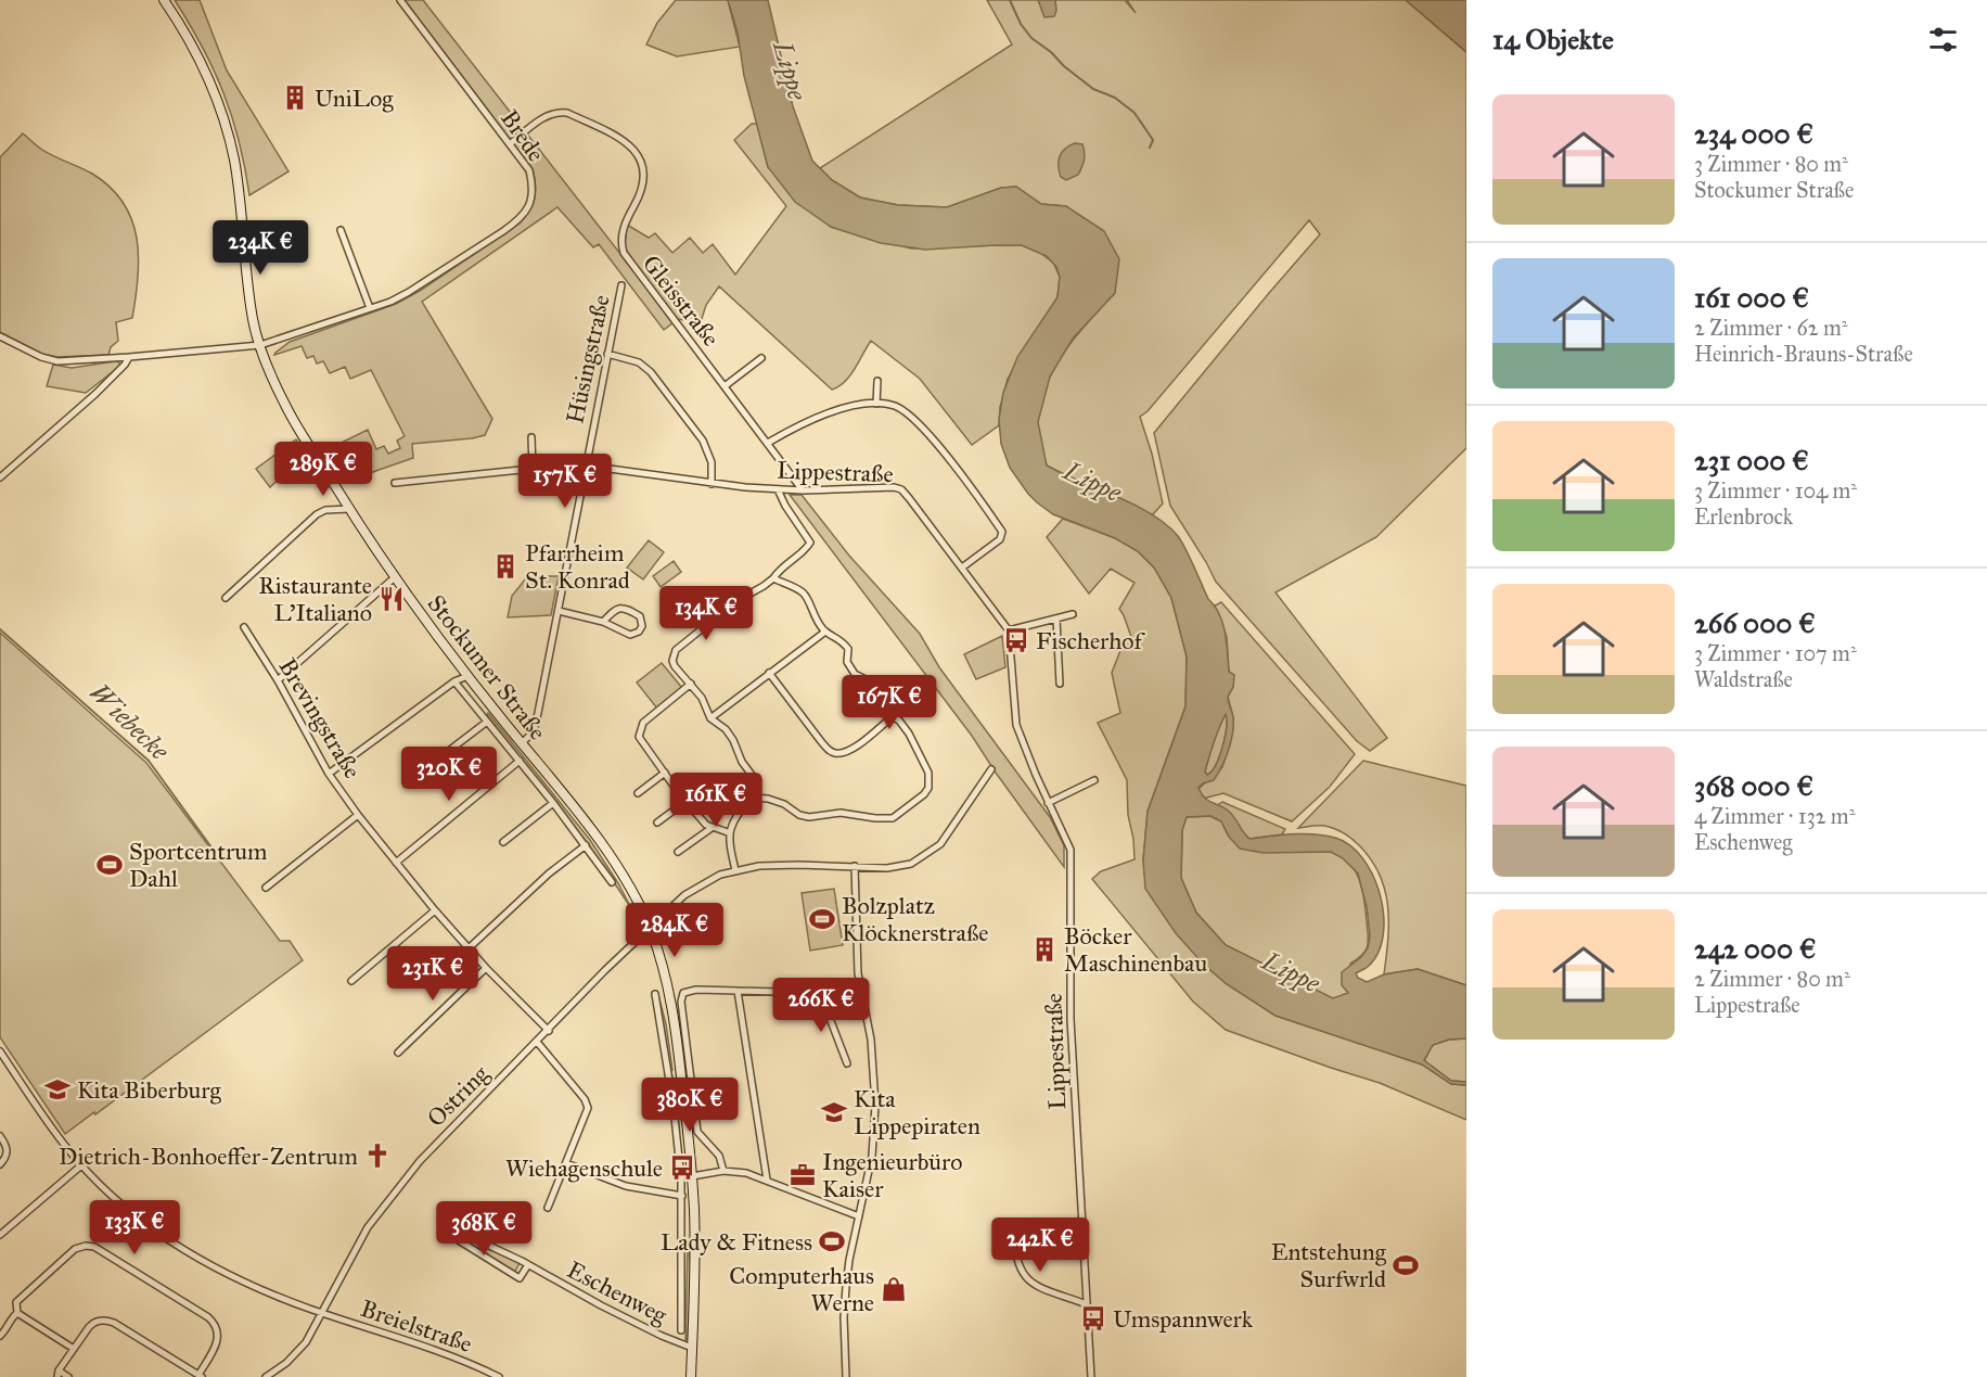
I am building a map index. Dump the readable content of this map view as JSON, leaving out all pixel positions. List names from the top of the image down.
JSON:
{
  "streets": {
    "main road": ["Stockumer Straße"],
    "street": [
      "Brede",
      "Gleisstraße",
      "Hüsingstraße",
      "Lippestraße",
      "Brevingstraße",
      "Ostring",
      "Eschenweg",
      "Breielstraße"
    ]
  },
  "crossings": [
    ["Brede", "Gleisstraße"],
    ["Brede", "Stockumer Straße"],
    ["Gleisstraße", "Lippestraße"],
    ["Hüsingstraße", "Lippestraße"],
    ["Hüsingstraße", "Stockumer Straße"],
    ["Stockumer Straße", "Ostring"],
    ["Stockumer Straße", "Eschenweg"],
    ["Brevingstraße", "Ostring"],
    ["Ostring", "Breielstraße"]
  ],
  "water": ["Lippe", "Wiebecke"],
  "places": {
    "building": ["UniLog", "Pfarrheim St. Konrad", "Böcker Maschinenbau"],
    "restaurant": ["Ristaurante L'Italiano"],
    "bus stop": ["Fischerhof", "Wiehagenschule", "Umspannwerk"],
    "sports": [
      "Sportcentrum Dahl",
      "Bolzplatz Klöcknerstraße",
      "Lady & Fitness",
      "Entstehung Surfwrld"
    ],
    "school or university": ["Kita Biberburg", "Kita Lippepiraten"],
    "church": ["Dietrich-Bonhoeffer-Zentrum"],
    "office": ["Ingenieurbüro Kaiser"],
    "shop": ["Computerhaus Werne"]
  },
  "page": {
    "heading": "14 Objekte",
    "list": [
      {
        "name": "234 000 €",
        "note": "3 Zimmer · 80 m² · Stockumer Straße"
      },
      {
        "name": "161 000 €",
        "note": "2 Zimmer · 62 m² · Heinrich-Brauns-Straße"
      },
      {
        "name": "231 000 €",
        "note": "3 Zimmer · 104 m² · Erlenbrock"
      },
      {
        "name": "266 000 €",
        "note": "3 Zimmer · 107 m² · Waldstraße"
      },
      {
        "name": "368 000 €",
        "note": "4 Zimmer · 132 m² · Eschenweg"
      },
      {
        "name": "242 000 €",
        "note": "2 Zimmer · 80 m² · Lippestraße"
      }
    ],
    "price": [
      "234K €",
      "289K €",
      "157K €",
      "134K €",
      "167K €",
      "320K €",
      "161K €",
      "284K €",
      "231K €",
      "266K €",
      "380K €",
      "133K €",
      "368K €",
      "242K €"
    ]
  }
}
